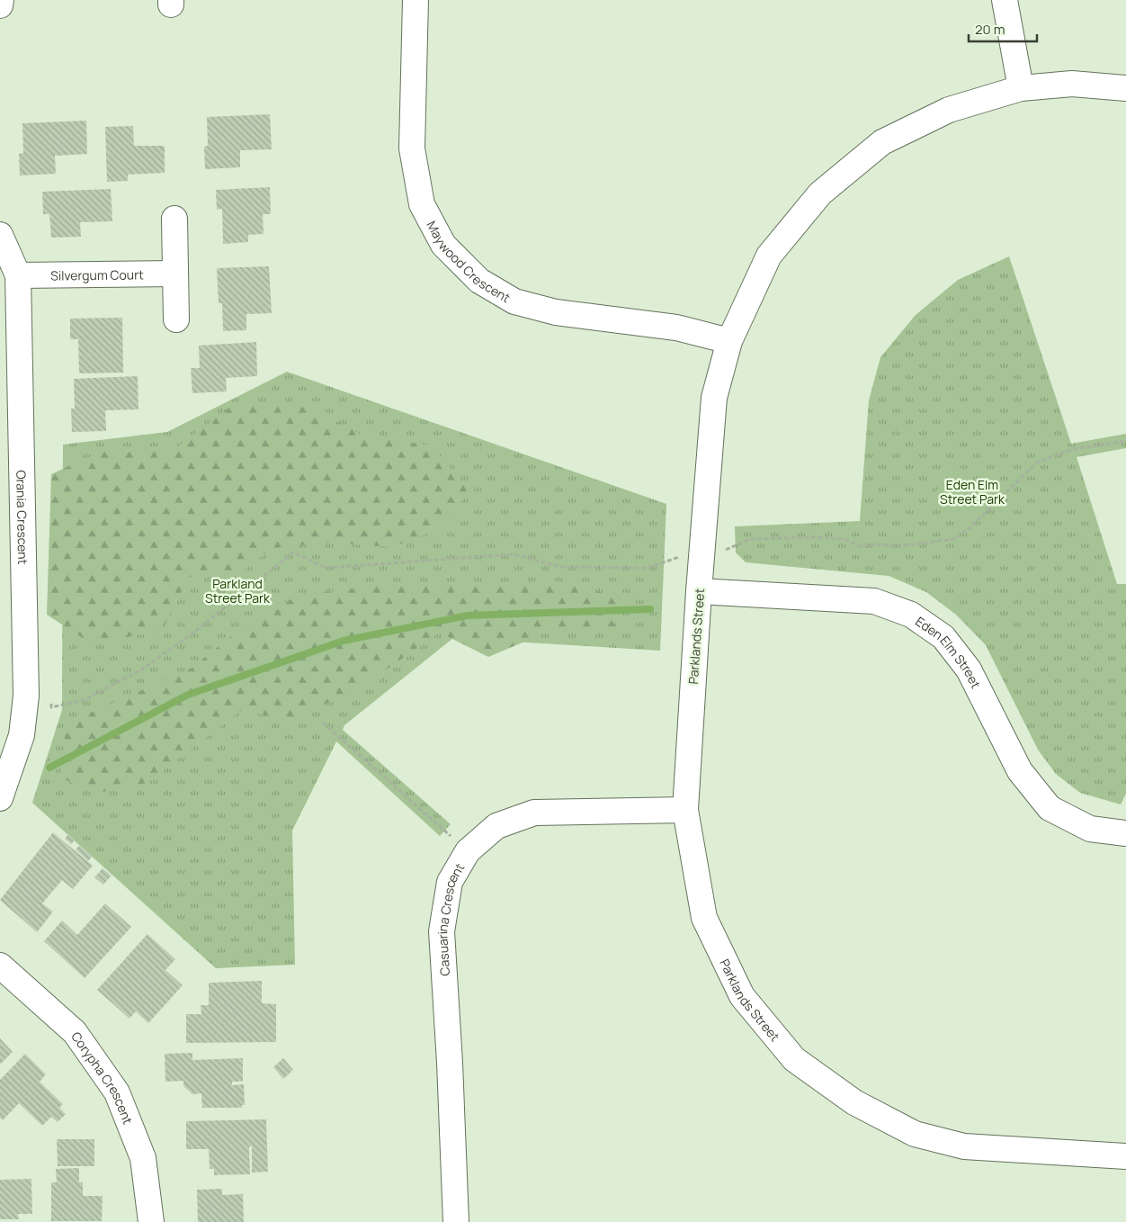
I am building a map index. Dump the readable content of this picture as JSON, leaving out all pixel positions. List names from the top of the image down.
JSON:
{
  "streets": {
    "street": [
      "Maywood Crescent",
      "Silvergum Court",
      "Orania Crescent",
      "Parklands Street",
      "Eden Elm Street",
      "Casuarina Crescent",
      "Corypha Crescent"
    ]
  },
  "crossings": [
    ["Maywood Crescent", "Parklands Street"],
    ["Silvergum Court", "Orania Crescent"],
    ["Parklands Street", "Eden Elm Street"],
    ["Parklands Street", "Casuarina Crescent"]
  ],
  "parks": ["Eden Elm Street Park", "Parkland Street Park"],
  "scale_bar": "20 m"
}
